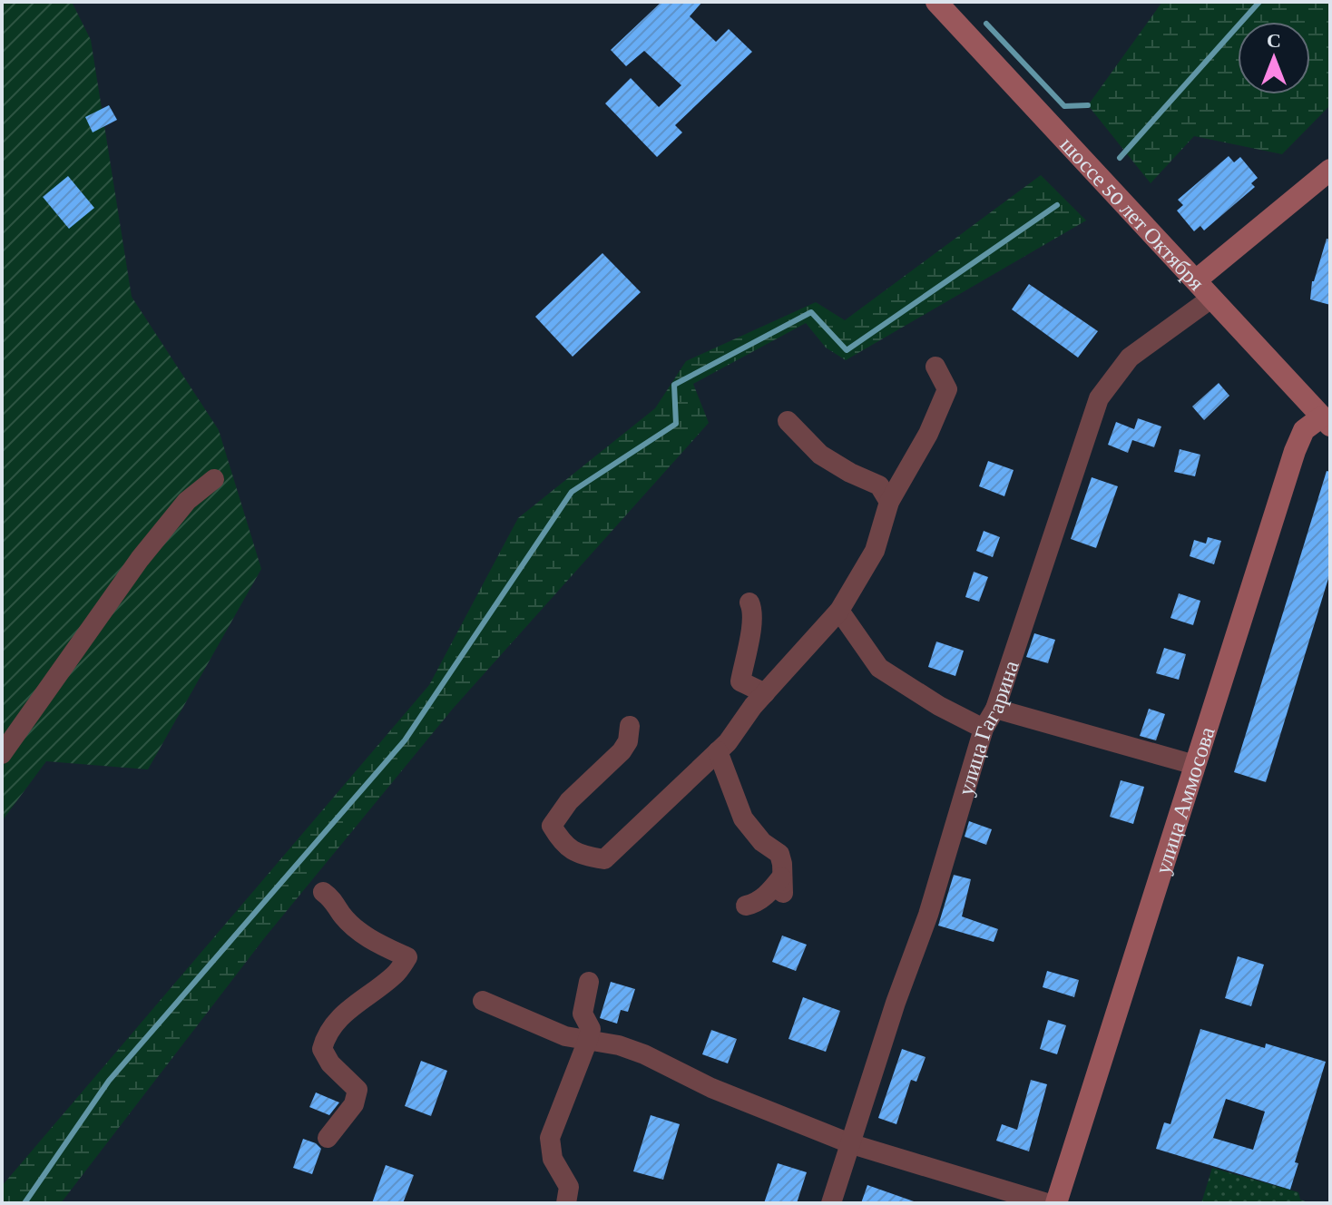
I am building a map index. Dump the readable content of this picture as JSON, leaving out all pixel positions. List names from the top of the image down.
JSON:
{
  "streets": {
    "main road": ["шоссе 50 лет Октября", "улица Аммосова"],
    "street": ["улица Гагарина"]
  },
  "crossings": [
    ["шоссе 50 лет Октября", "улица Гагарина"],
    ["шоссе 50 лет Октября", "улица Аммосова"]
  ],
  "north": "top"
}
